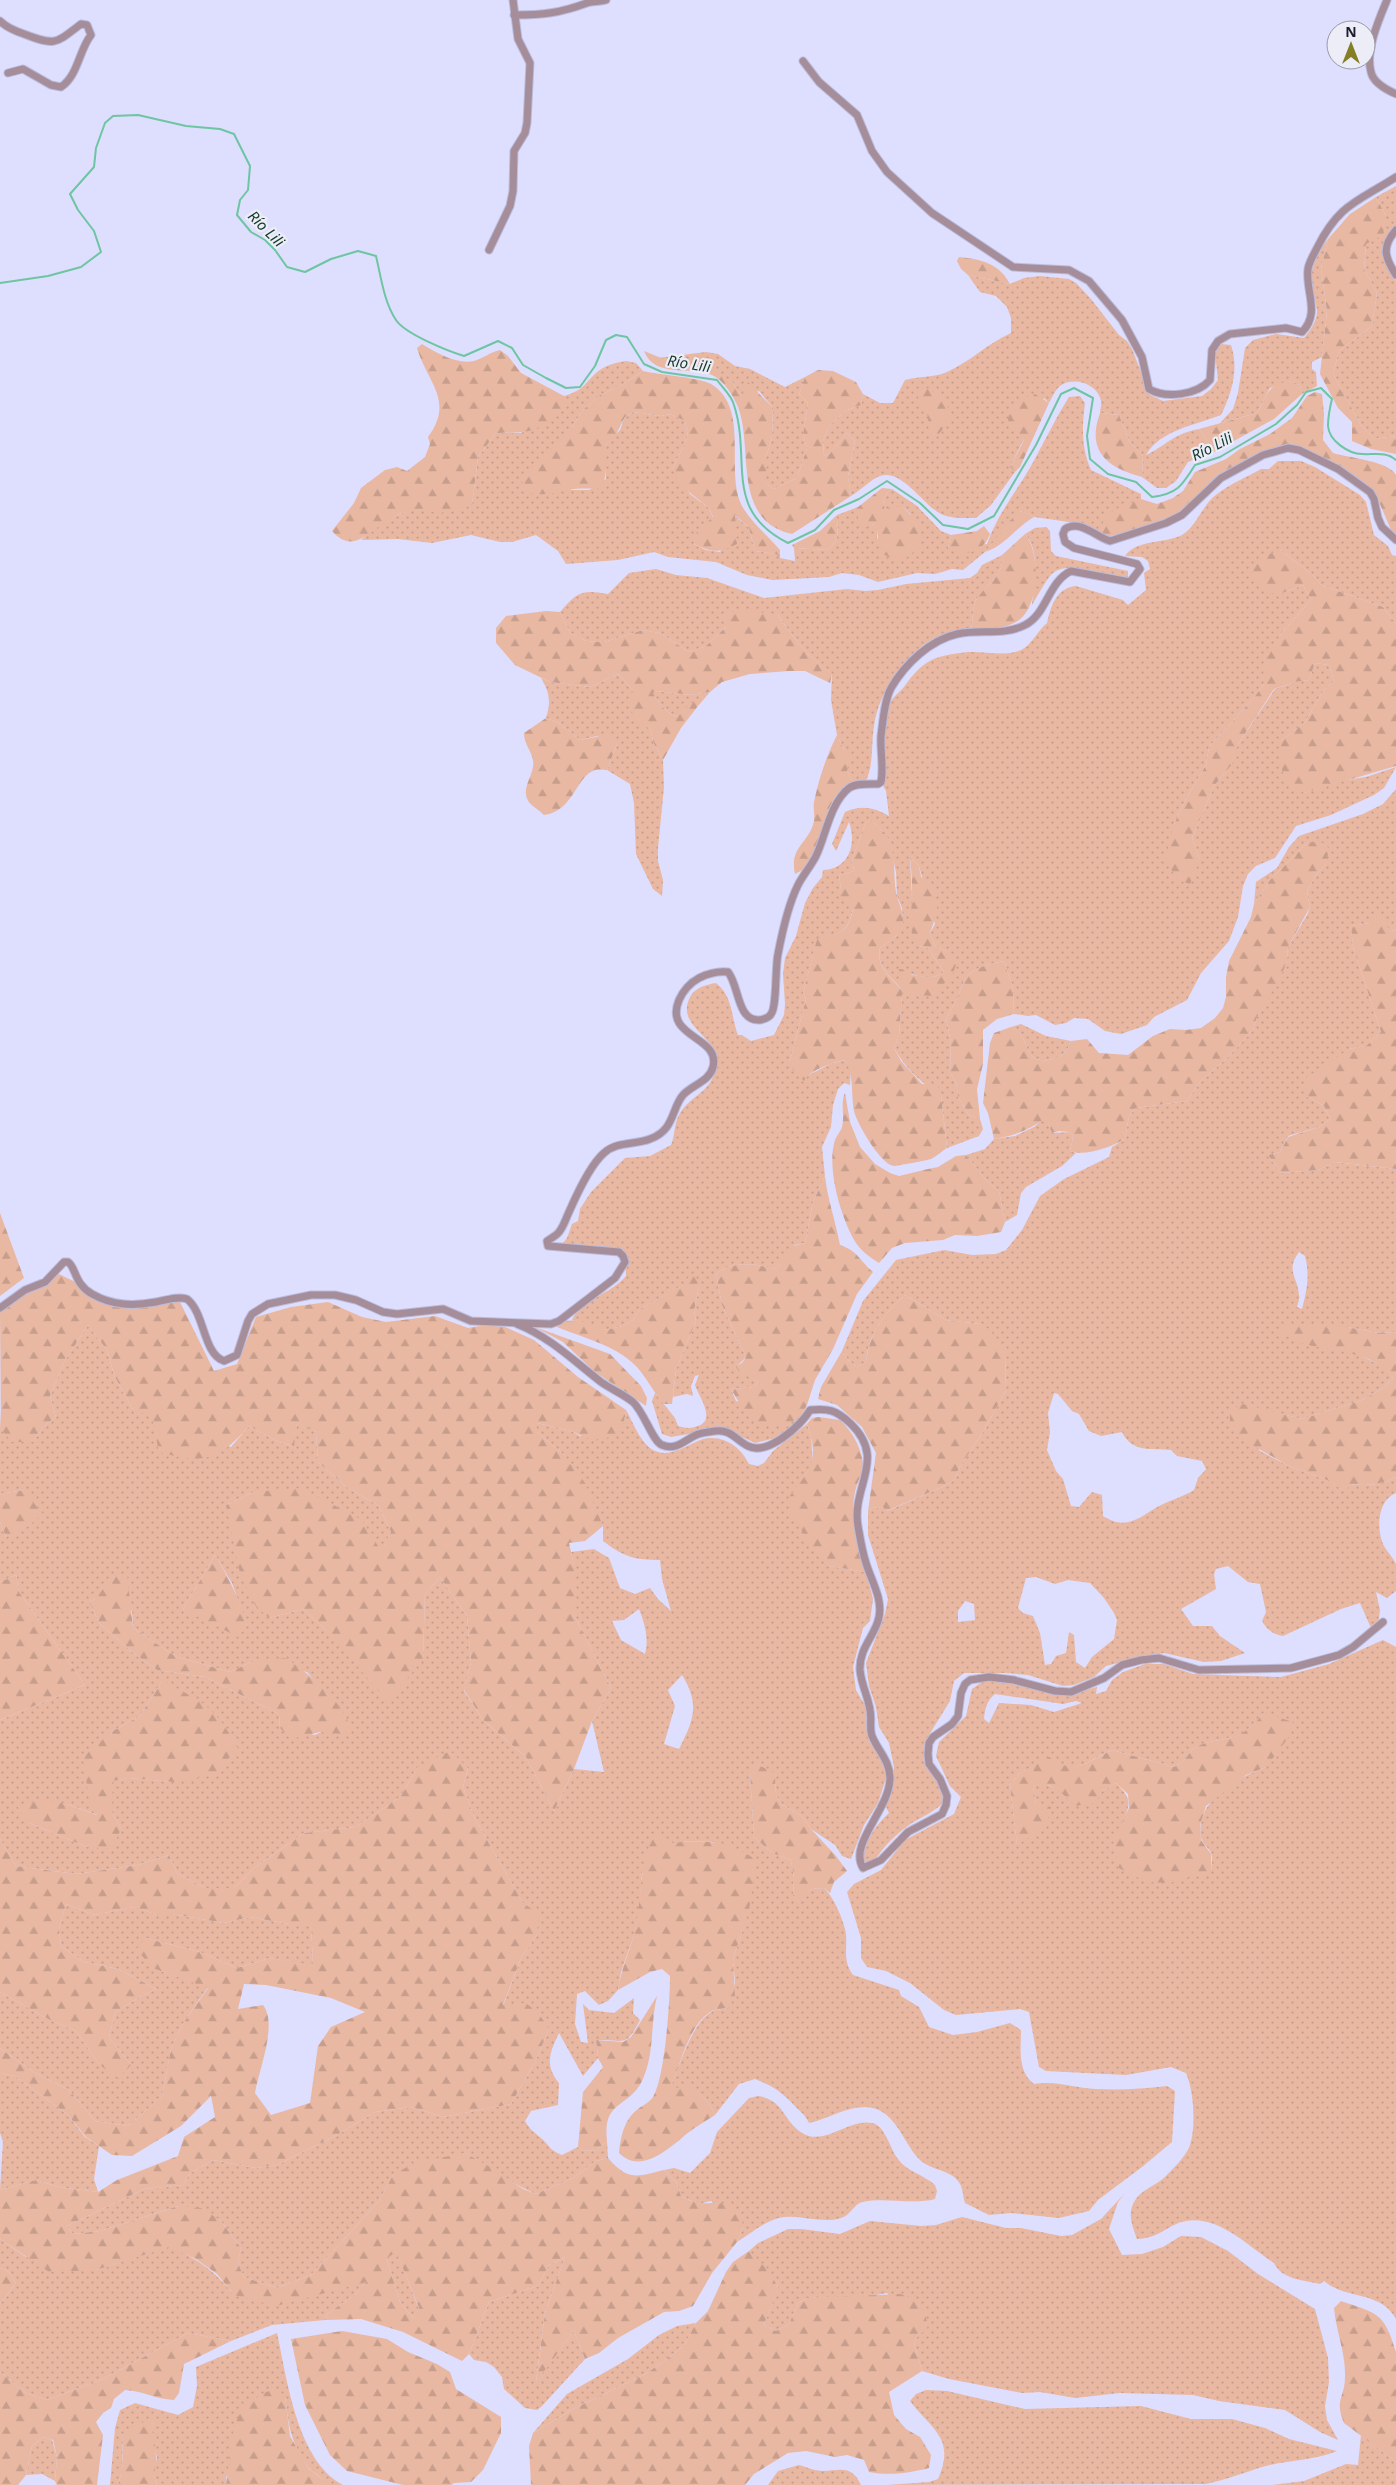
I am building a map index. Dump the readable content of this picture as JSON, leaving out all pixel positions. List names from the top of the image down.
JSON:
{
  "water": ["Río Lili"],
  "north": "top"
}
